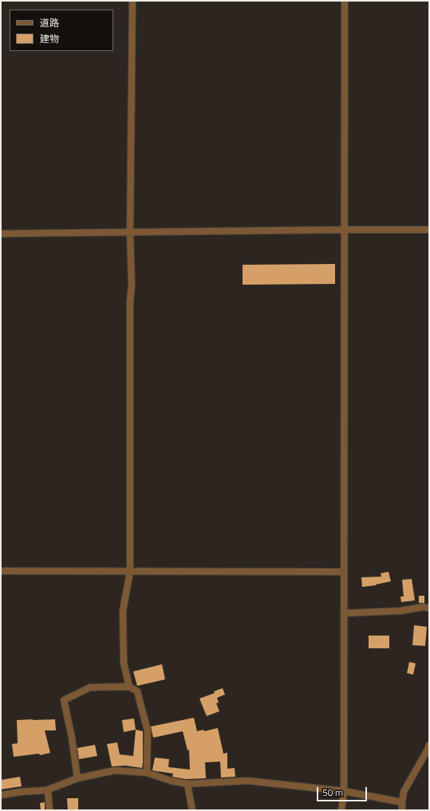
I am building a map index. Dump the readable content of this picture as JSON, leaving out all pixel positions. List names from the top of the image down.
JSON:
{
  "legend": ["道路", "建物"],
  "scale_bar": "50 m"
}
